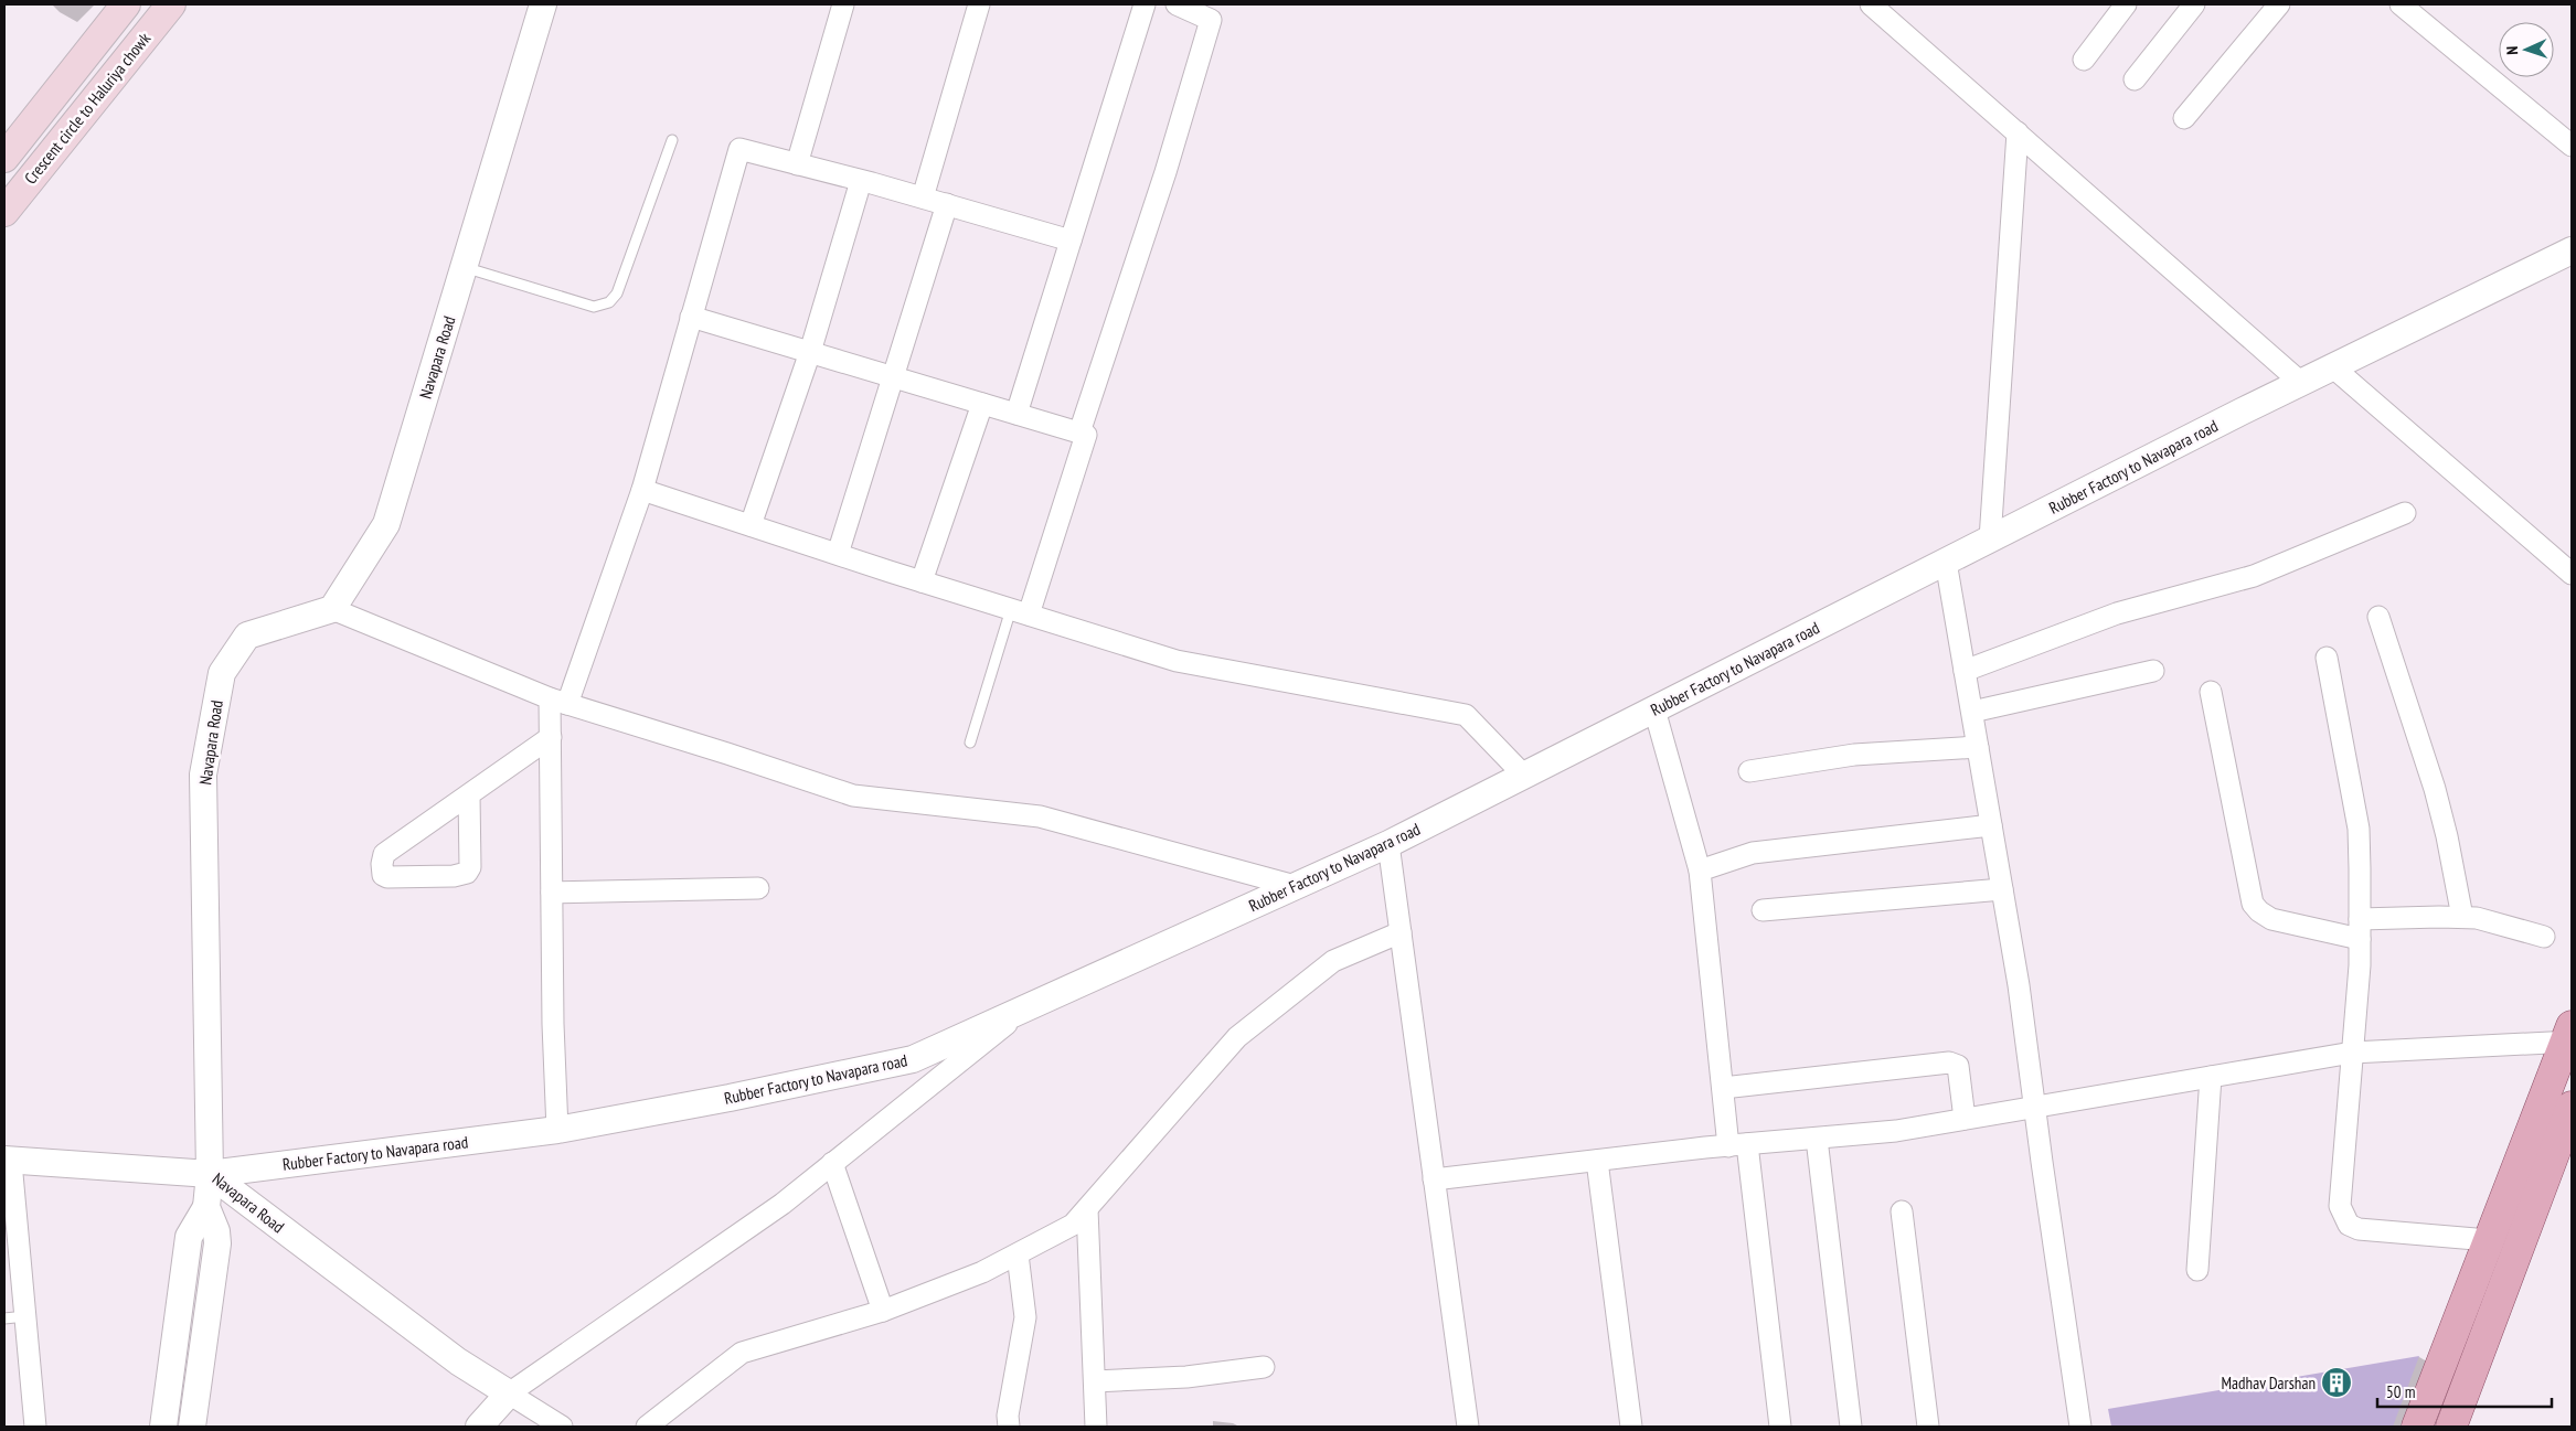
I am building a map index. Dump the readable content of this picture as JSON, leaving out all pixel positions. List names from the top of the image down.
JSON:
{
  "streets": {
    "main road": ["Crescent circle to Haluriya chowk"],
    "street": ["Navapara Road", "Rubber Factory to Navapara road"]
  },
  "crossings": [
    ["Navapara Road", "Rubber Factory to Navapara road"]
  ],
  "places": {
    "building": ["Madhav Darshan"]
  },
  "scale_bar": "50 m",
  "north": "left"
}
